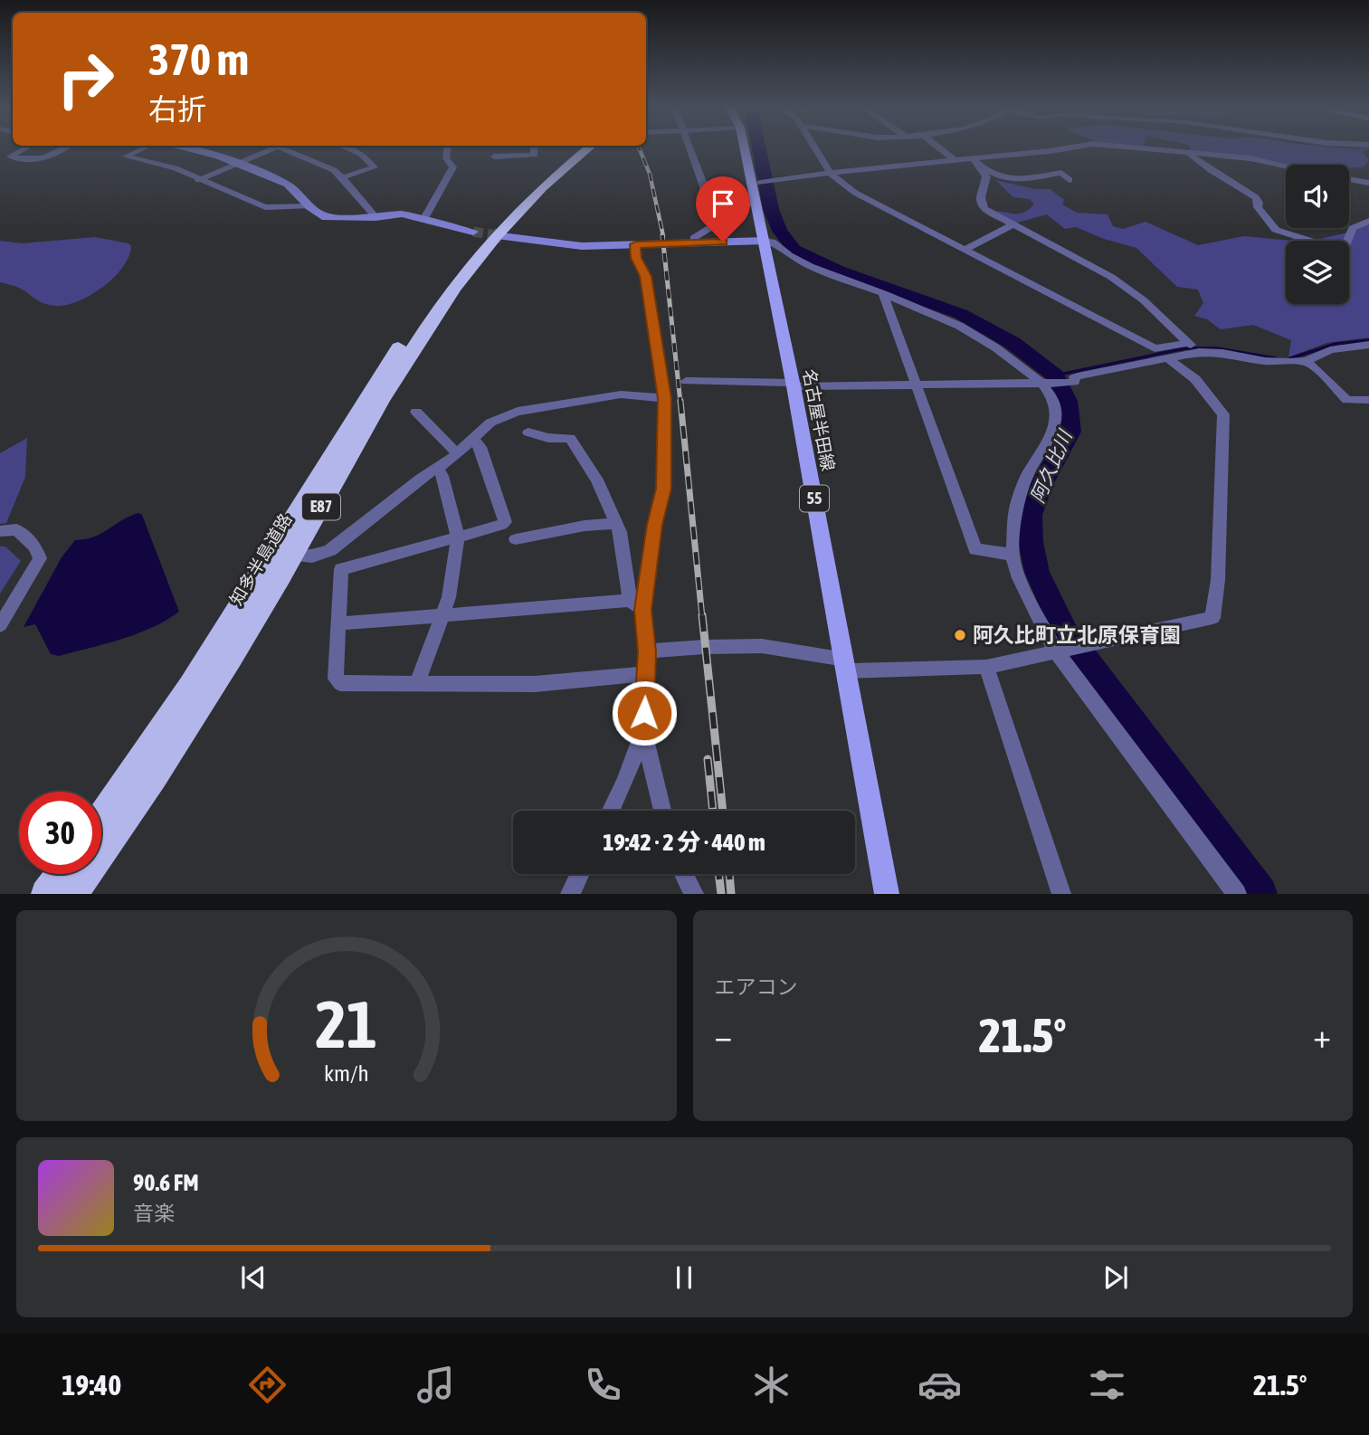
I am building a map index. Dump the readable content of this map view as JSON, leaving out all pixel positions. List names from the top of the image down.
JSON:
{
  "streets": {
    "highway": ["E87", "知多半島道路"],
    "main road": ["名古屋半田線", "55"]
  },
  "water": ["阿久比川"],
  "places": ["阿久比町立北原保育園"],
  "page": {
    "turn": ["370 m", "右折"],
    "limit": "30",
    "trip": "19:42 · 2 分 · 440 m",
    "tile": "エアコン",
    "heat": ["−", "21.5°", "+"],
    "song": ["90.6 FM", "音楽"],
    "tabs": ["19:40", "21.5°"],
    "gauge": ["21", "km/h"]
  }
}
